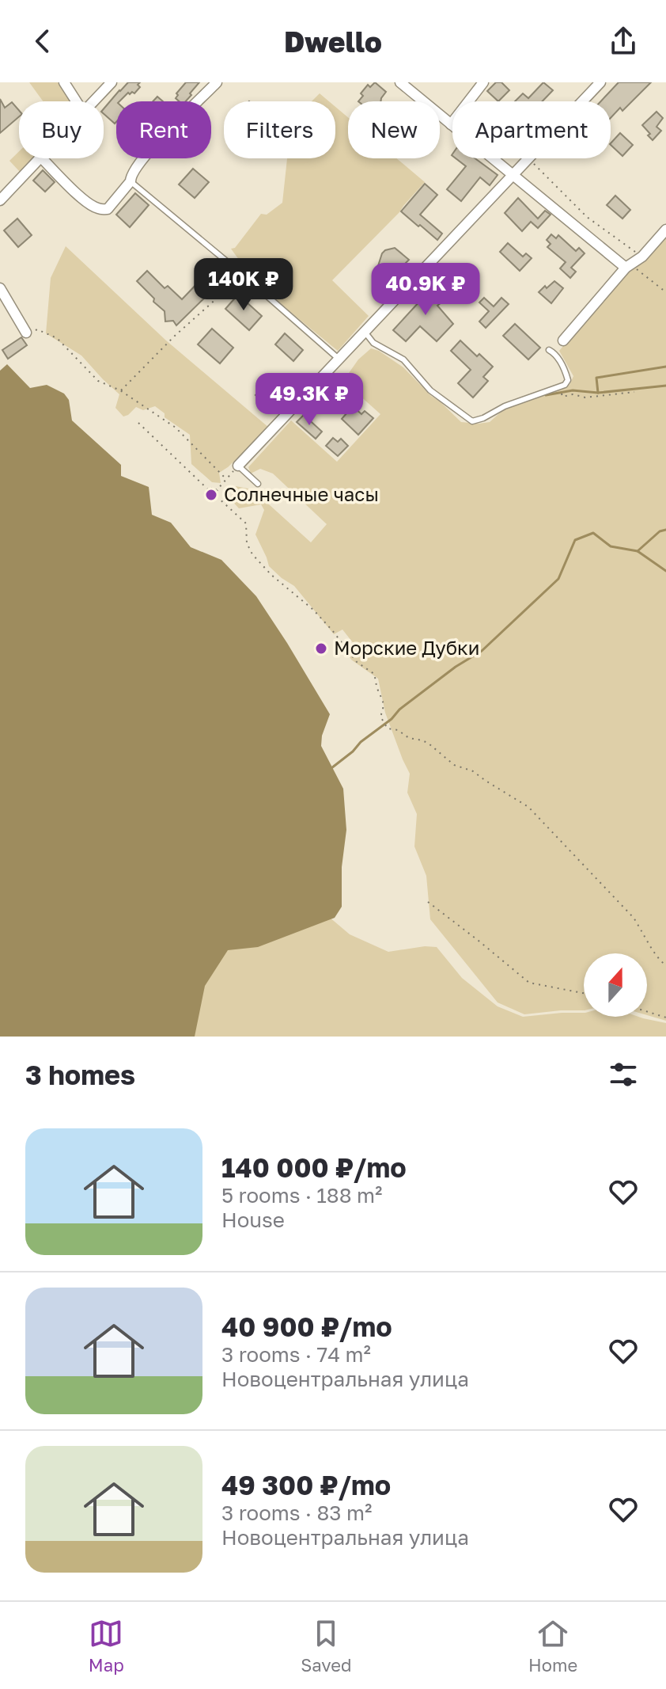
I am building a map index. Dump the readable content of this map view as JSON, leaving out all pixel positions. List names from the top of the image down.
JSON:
{
  "places": ["Солнечные часы", "Морские Дубки"],
  "north": "top",
  "page": {
    "header": "Dwello",
    "chip": [
      "Buy",
      "Rent",
      "Filters",
      "New",
      "Apartment"
    ],
    "price": ["140K ₽", "40.9K ₽", "49.3K ₽"],
    "heading": "3 homes",
    "list": [
      {
        "name": "140 000 ₽/mo",
        "note": "5 rooms · 188 m² · House"
      },
      {
        "name": "40 900 ₽/mo",
        "note": "3 rooms · 74 m² · Новоцентральная улица"
      },
      {
        "name": "49 300 ₽/mo",
        "note": "3 rooms · 83 m² · Новоцентральная улица"
      }
    ],
    "tabs": ["Map", "Saved", "Home"]
  }
}
